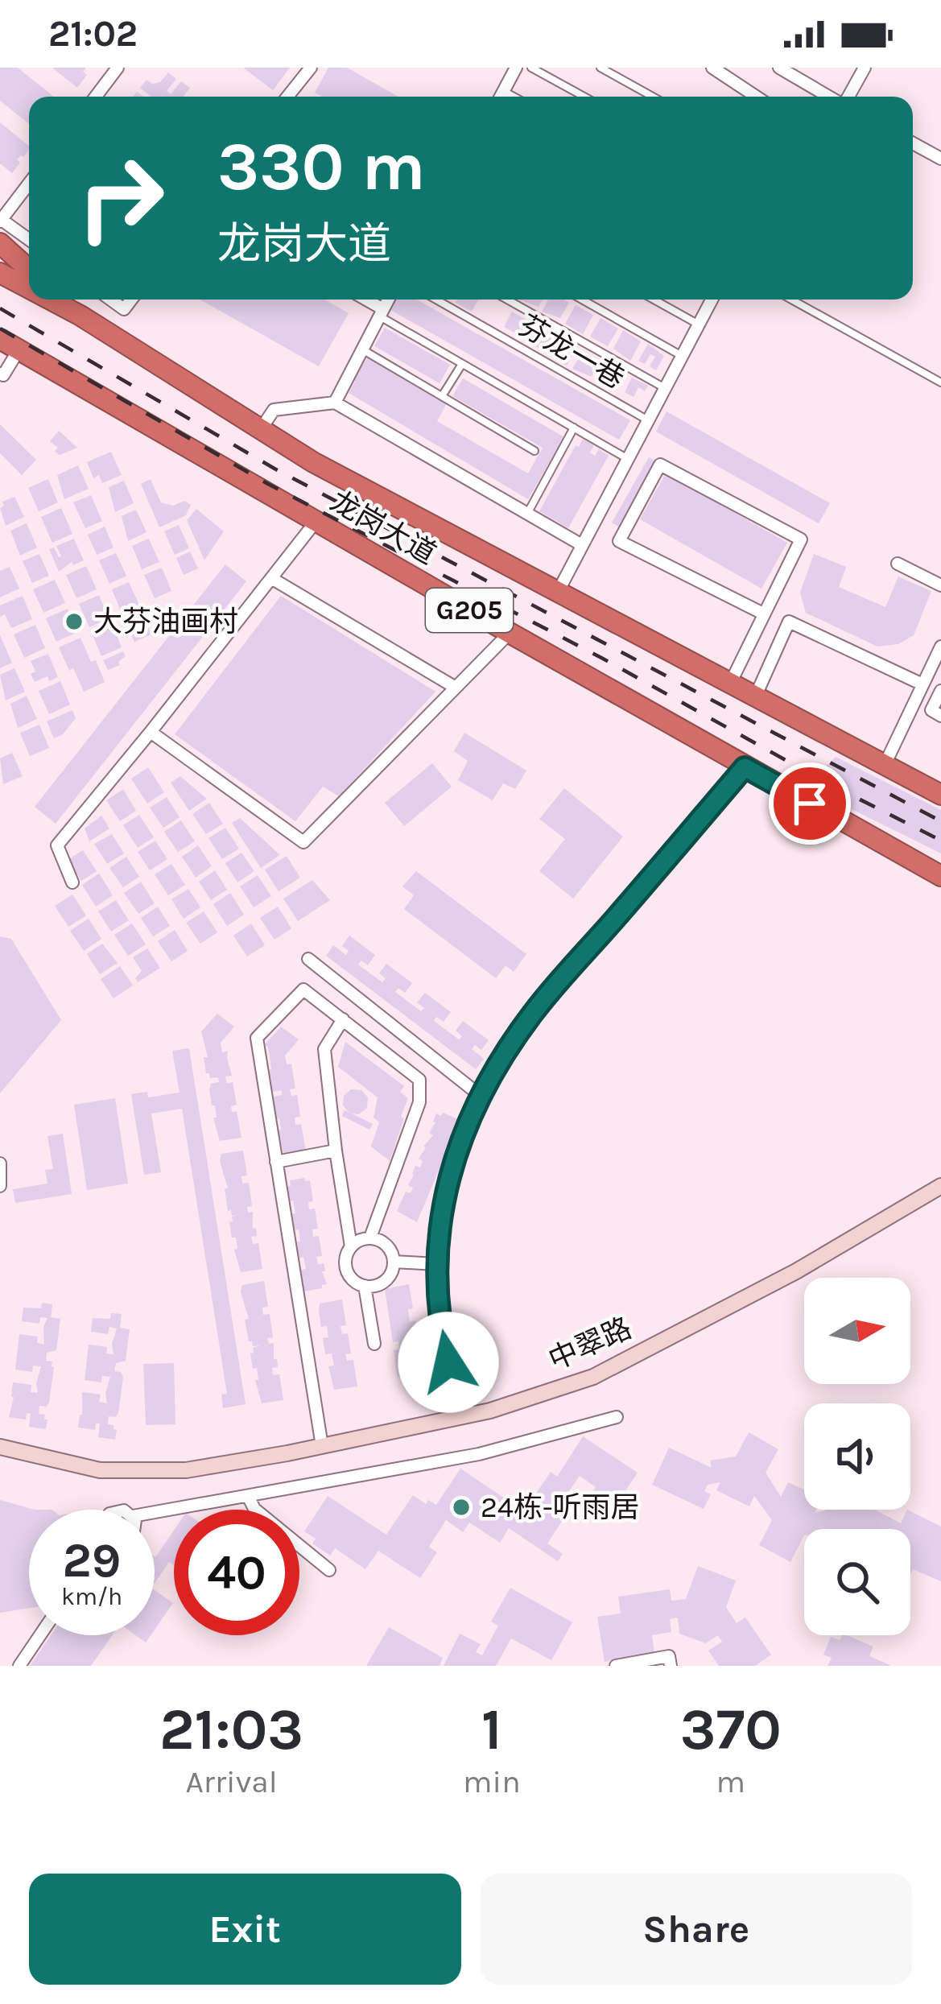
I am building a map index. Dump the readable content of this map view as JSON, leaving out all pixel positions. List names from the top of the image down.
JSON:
{
  "streets": {
    "highway": ["龙岗大道", "G205"],
    "main road": ["中翠路"],
    "lane": ["芬龙一巷"]
  },
  "places": ["大芬油画村", "24栋-听雨居"],
  "north": "right",
  "page": {
    "status": "21:02",
    "turn": ["330 m", "龙岗大道"],
    "speed": "29 km/h",
    "limit": "40",
    "eta": [
      "21:03",
      "Arrival",
      "1",
      "min",
      "370",
      "m"
    ],
    "buttons": ["Exit", "Share"]
  }
}
